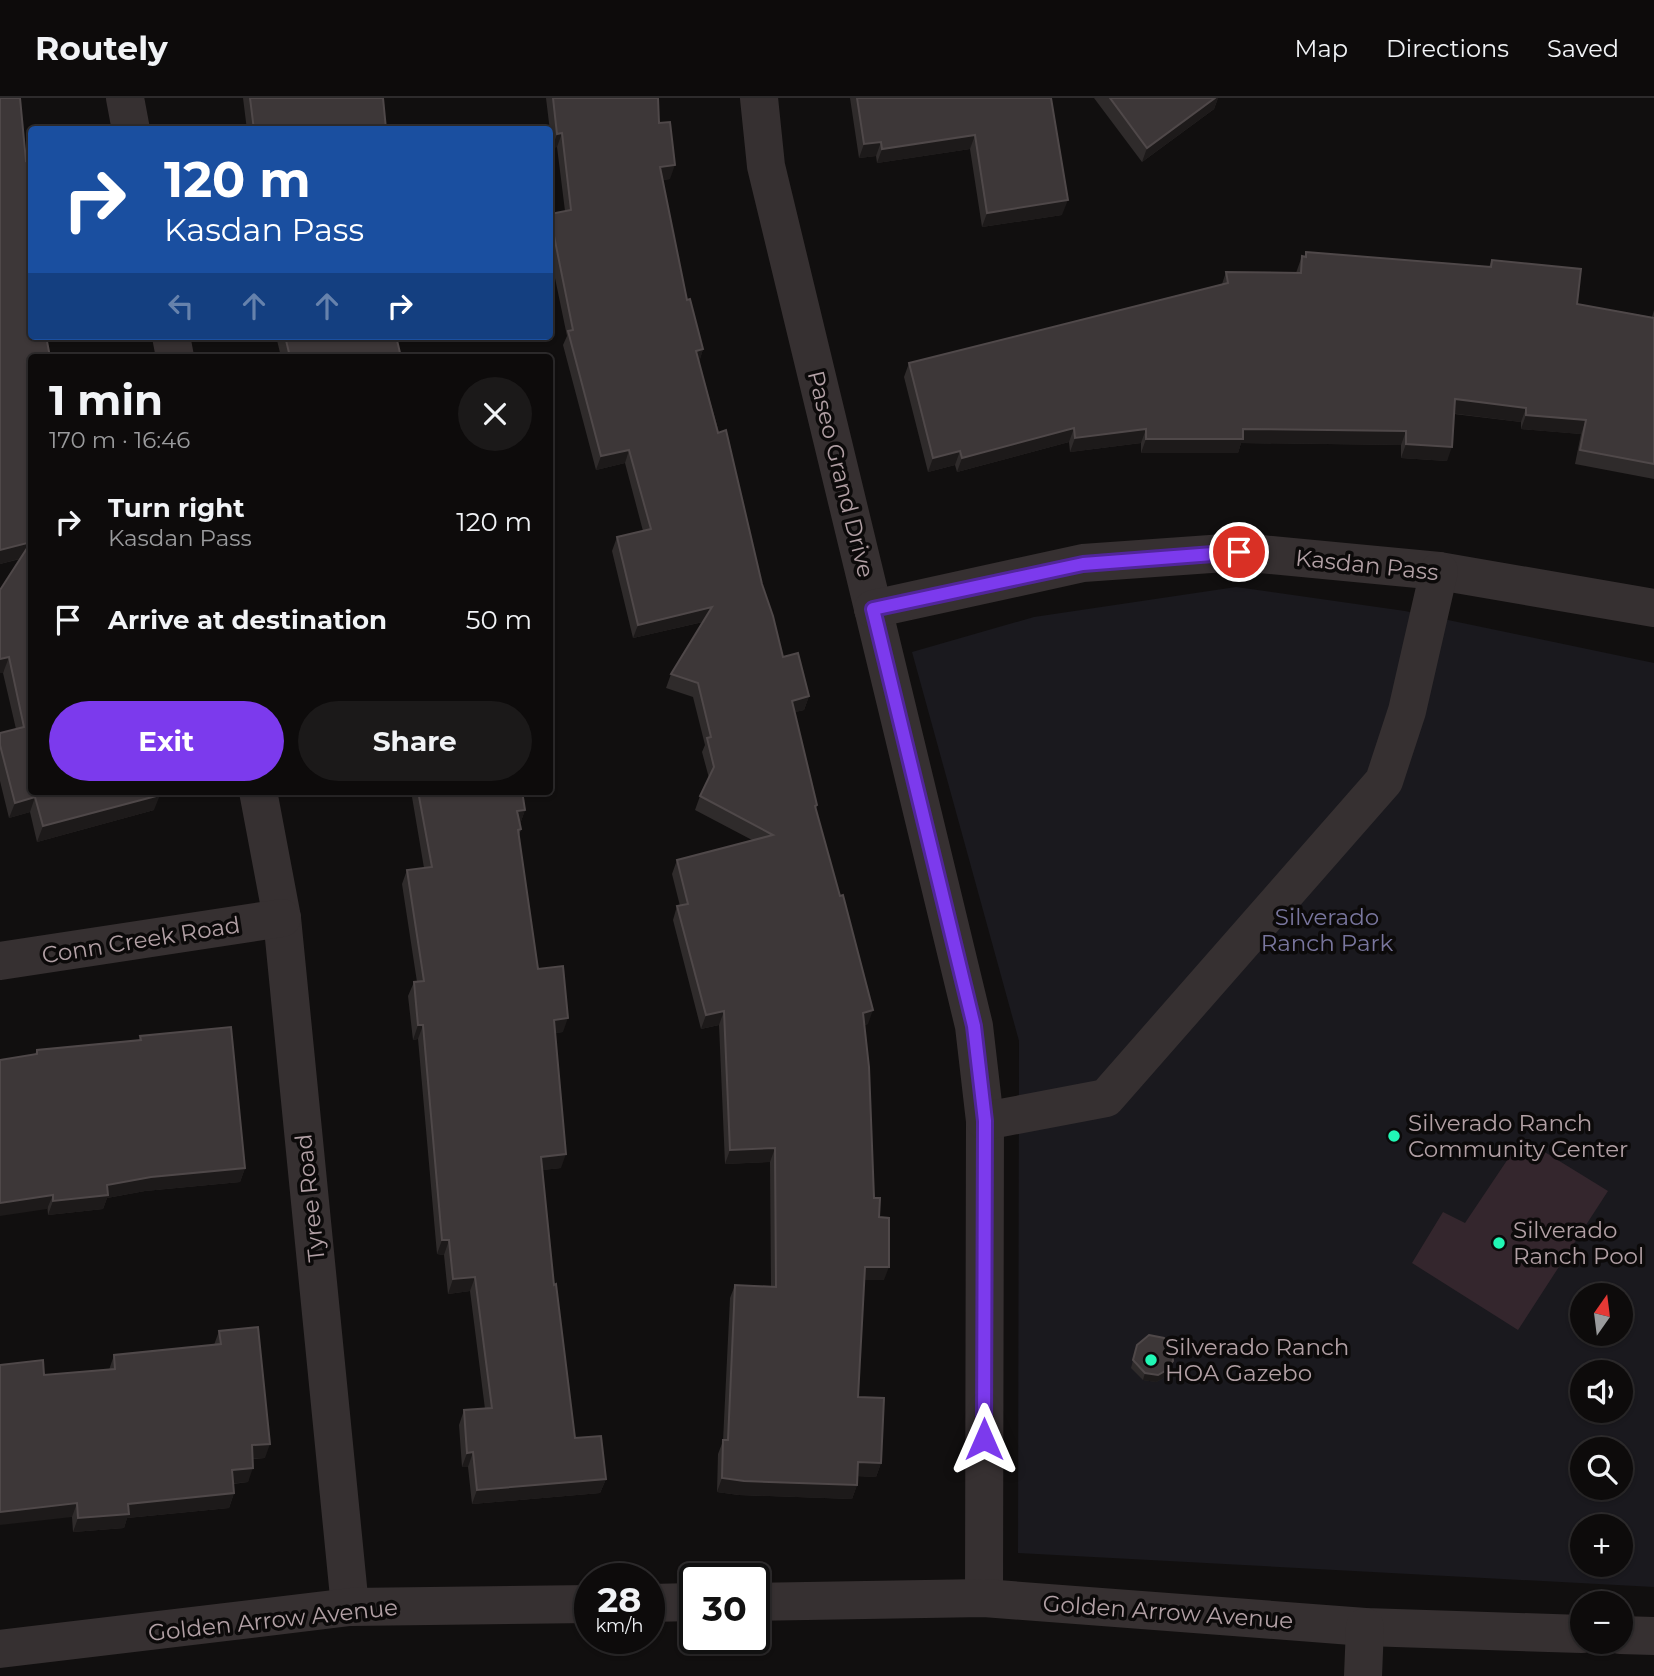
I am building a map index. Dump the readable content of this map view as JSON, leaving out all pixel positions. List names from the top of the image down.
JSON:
{
  "streets": {
    "street": [
      "Paseo Grand Drive",
      "Kasdan Pass",
      "Conn Creek Road",
      "Tyree Road",
      "Golden Arrow Avenue"
    ]
  },
  "crossings": [
    ["Paseo Grand Drive", "Kasdan Pass"],
    ["Paseo Grand Drive", "Golden Arrow Avenue"],
    ["Conn Creek Road", "Tyree Road"],
    ["Tyree Road", "Golden Arrow Avenue"]
  ],
  "parks": ["Silverado Ranch Park"],
  "places": ["Silverado Ranch Community Center", "Silverado Ranch Pool", "Silverado Ranch HOA Gazebo"],
  "north": "top",
  "page": {
    "header": "Routely",
    "nav": ["Map", "Directions", "Saved"],
    "turn": ["120 m", "Kasdan Pass"],
    "heading": ["1 min", "170 m · 16:46"],
    "list": [
      {
        "name": "Turn right",
        "note": "Kasdan Pass",
        "value": "120 m"
      },
      {
        "name": "Arrive at destination",
        "value": "50 m"
      }
    ],
    "buttons": ["Exit", "Share"],
    "map_buttons": ["+", "−"],
    "speed": "28 km/h",
    "limit": "30"
  }
}
